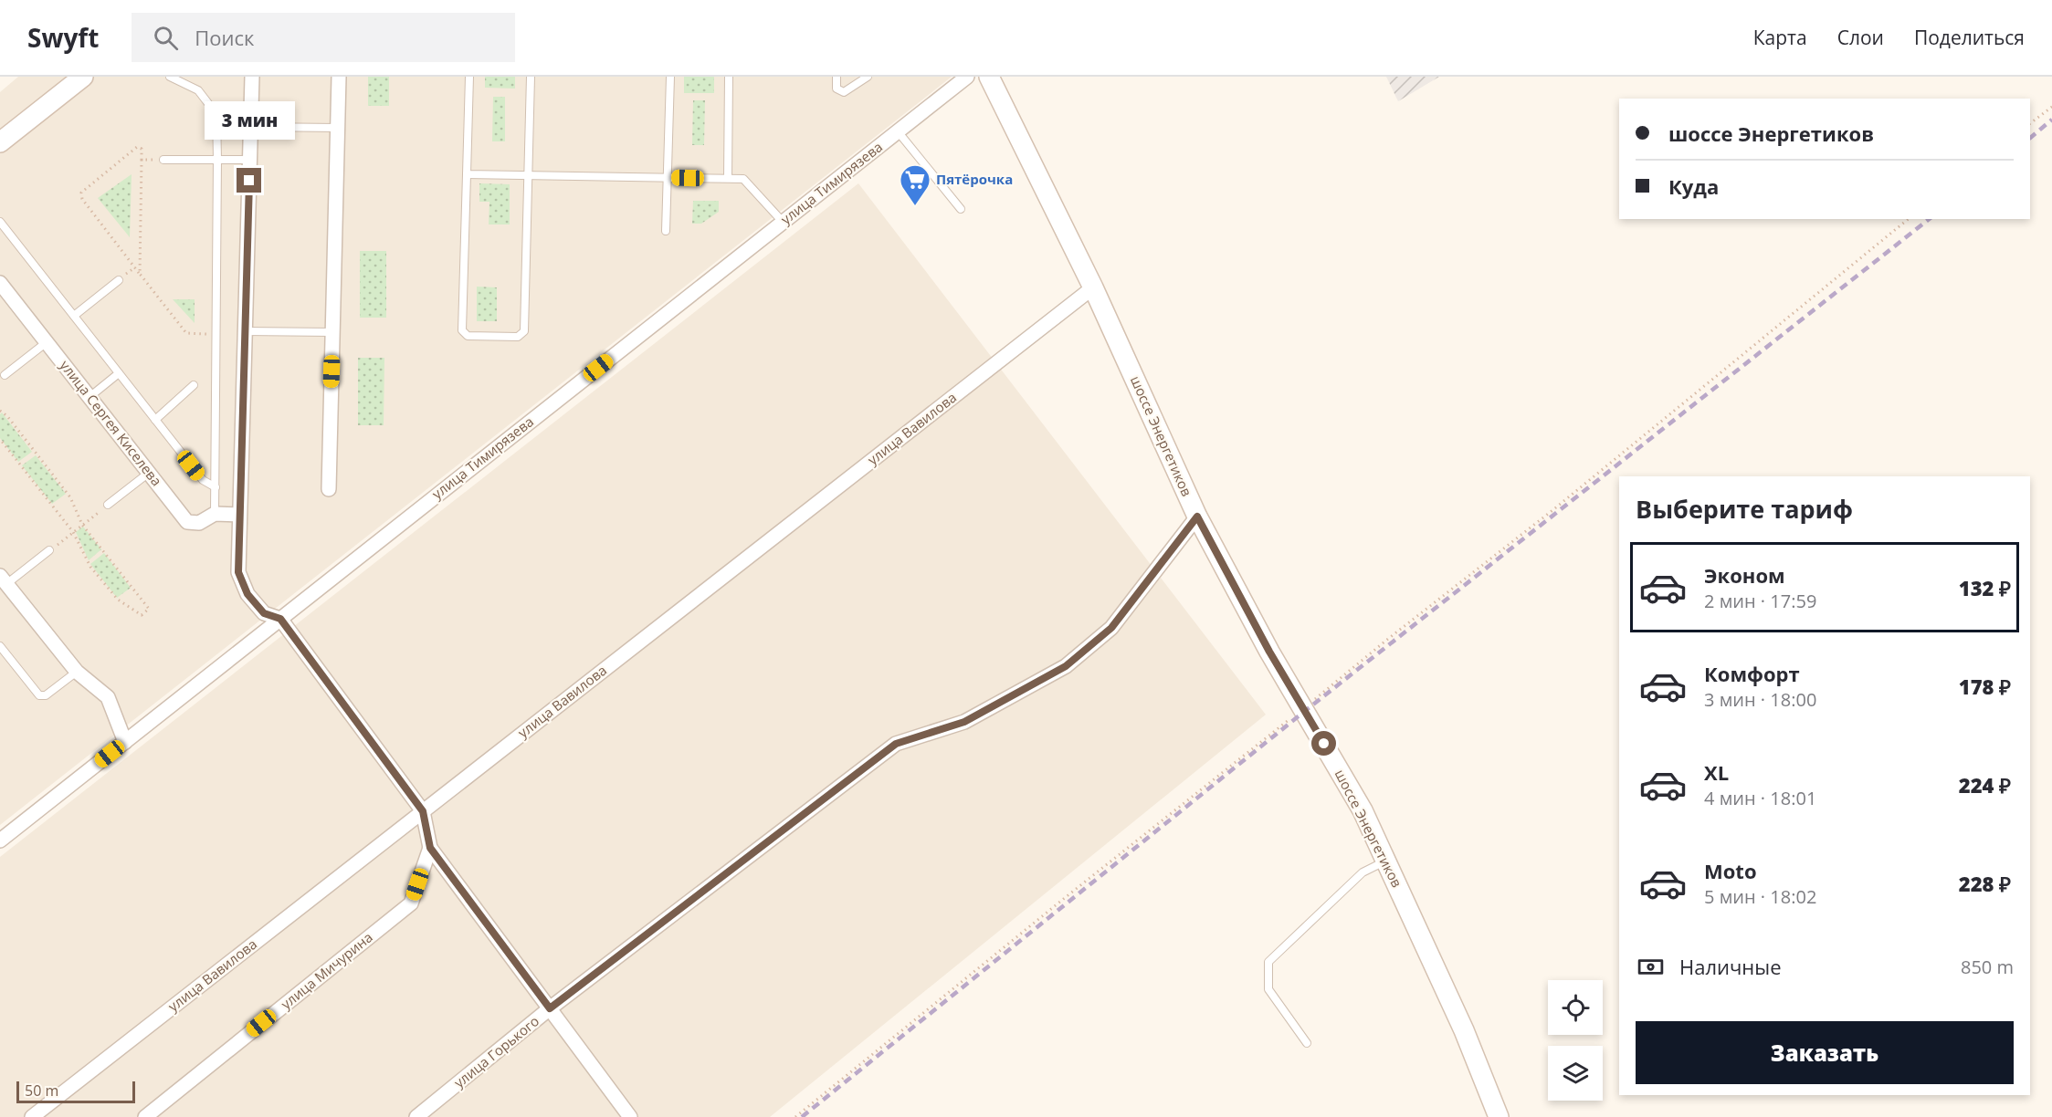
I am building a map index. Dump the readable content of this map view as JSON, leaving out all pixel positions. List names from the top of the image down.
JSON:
{
  "streets": {
    "main road": ["шоссе Энергетиков"],
    "street": [
      "улица Тимирязева",
      "улица Сергея Киселева",
      "улица Вавилова",
      "улица Мичурина",
      "улица Горького"
    ]
  },
  "crossings": [
    ["улица Вавилова", "шоссе Энергетиков"],
    ["шоссе Энергетиков", "улица Горького"]
  ],
  "places": {
    "supermarket": ["Пятёрочка"]
  },
  "scale_bar": "50 m",
  "page": {
    "header": "Swyft",
    "search": "Поиск",
    "nav": ["Карта", "Слои", "Поделиться"],
    "banner": ["шоссе Энергетиков", "Куда"],
    "bubble": "3 мин",
    "heading": "Выберите тариф",
    "list": [
      {
        "name": "Эконом",
        "note": "2 мин · 17:59",
        "value": "132 ₽"
      },
      {
        "name": "Комфорт",
        "note": "3 мин · 18:00",
        "value": "178 ₽"
      },
      {
        "name": "XL",
        "note": "4 мин · 18:01",
        "value": "224 ₽"
      },
      {
        "name": "Moto",
        "note": "5 мин · 18:02",
        "value": "228 ₽"
      }
    ],
    "pay": ["Наличные", "850 m"],
    "buttons": "Заказать",
    "scale": "50 m"
  }
}
